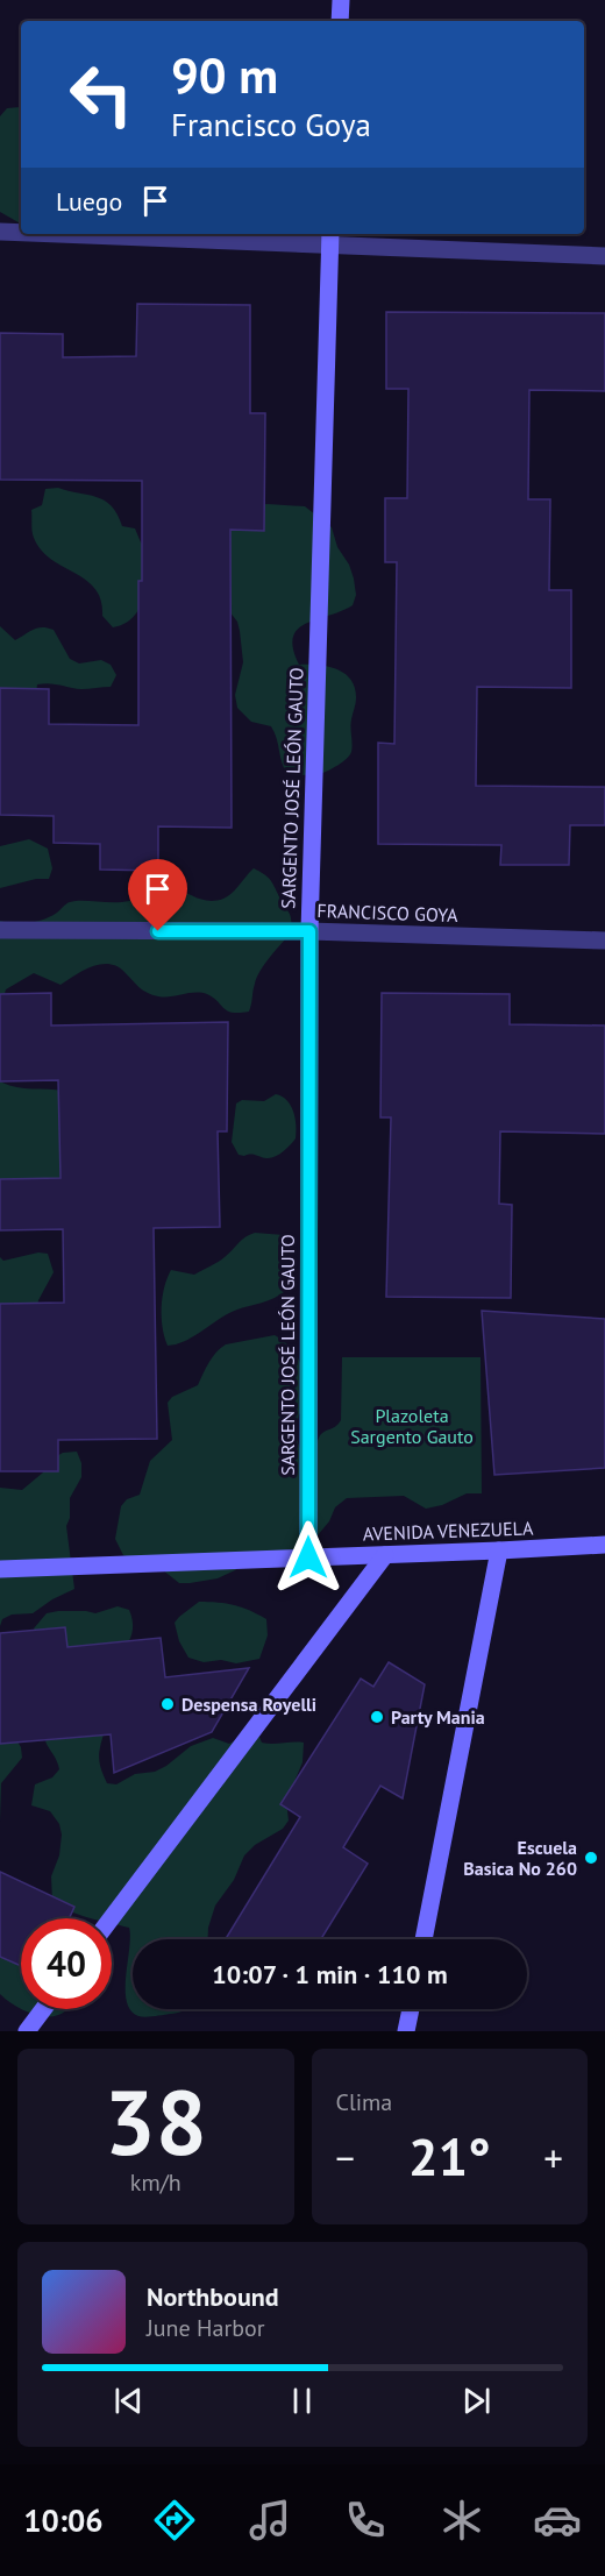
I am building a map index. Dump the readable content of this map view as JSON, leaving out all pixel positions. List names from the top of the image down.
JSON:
{
  "streets": {
    "street": ["SARGENTO JOSÉ LEÓN GAUTO", "FRANCISCO GOYA", "AVENIDA VENEZUELA"]
  },
  "crossings": [
    ["SARGENTO JOSÉ LEÓN GAUTO", "FRANCISCO GOYA"],
    ["SARGENTO JOSÉ LEÓN GAUTO", "AVENIDA VENEZUELA"]
  ],
  "parks": ["Plazoleta Sargento Gauto"],
  "places": ["Despensa Royelli", "Party Mania", "Escuela Basica No 260"],
  "page": {
    "turn": ["90 m", "Francisco Goya"],
    "then": "Luego",
    "limit": "40",
    "trip": "10:07 · 1 min · 110 m",
    "tile": [
      ["38", "km/h"],
      "Clima"
    ],
    "heat": ["−", "21°", "+"],
    "song": ["Northbound", "June Harbor"],
    "tabs": "10:06"
  }
}
